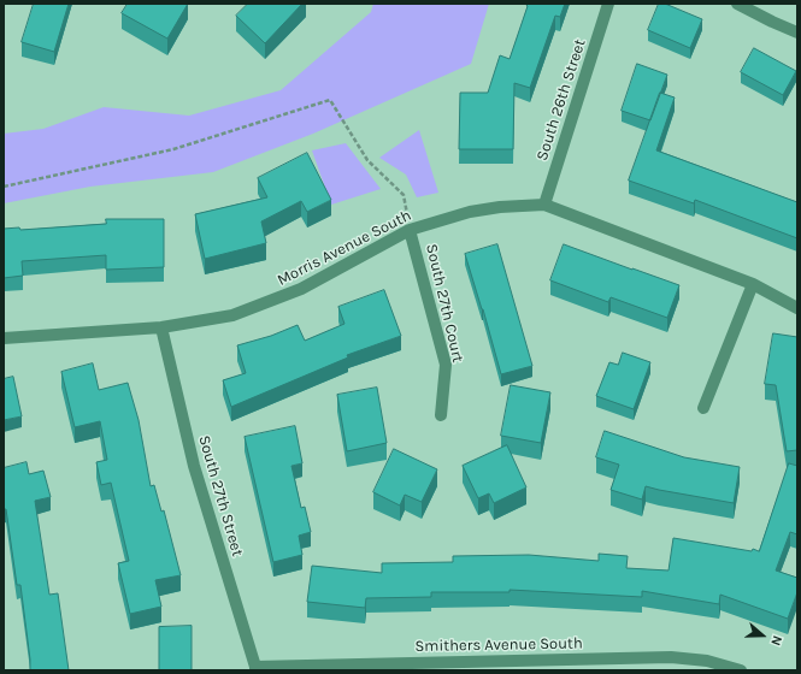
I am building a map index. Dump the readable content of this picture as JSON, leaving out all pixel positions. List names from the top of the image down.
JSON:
{
  "streets": {
    "street": [
      "South 26th Street",
      "Morris Avenue South",
      "South 27th Court",
      "South 27th Street",
      "Smithers Avenue South"
    ]
  },
  "crossings": [
    ["South 26th Street", "Morris Avenue South"],
    ["Morris Avenue South", "South 27th Court"],
    ["Morris Avenue South", "South 27th Street"],
    ["South 27th Street", "Smithers Avenue South"]
  ],
  "north": "right"
}
